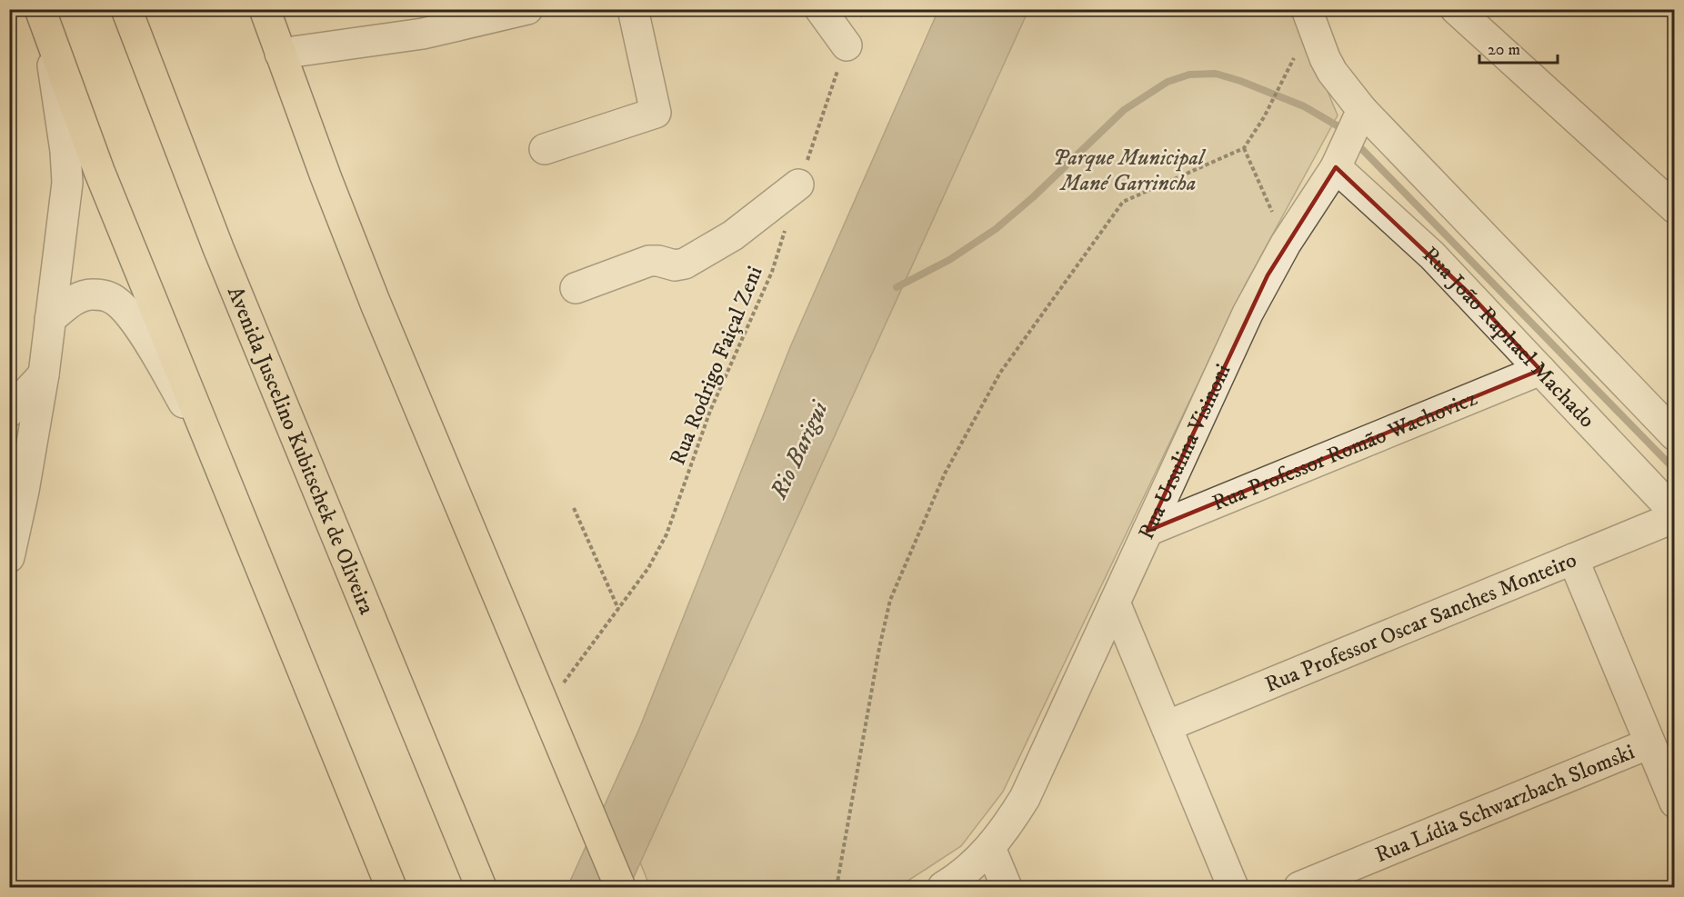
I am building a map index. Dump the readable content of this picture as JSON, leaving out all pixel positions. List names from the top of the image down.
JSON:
{
  "streets": {
    "main road": ["Avenida Juscelino Kubitschek de Oliveira"],
    "street": [
      "Rua João Raphael Machado",
      "Rua Professor Romão Wachovicz",
      "Rua Ursulina Visinoni",
      "Rua Professor Oscar Sanches Monteiro",
      "Rua Lídia Schwarzbach Slomski"
    ],
    "path": ["Rua Rodrigo Faiçal Zeni"]
  },
  "crossings": [
    ["Rua João Raphael Machado", "Rua Professor Romão Wachovicz"],
    ["Rua João Raphael Machado", "Rua Ursulina Visinoni"],
    ["Rua João Raphael Machado", "Rua Professor Oscar Sanches Monteiro"],
    ["Rua Professor Romão Wachovicz", "Rua Ursulina Visinoni"]
  ],
  "water": ["Rio Barigui"],
  "parks": ["Parque Municipal Mané Garrincha"],
  "scale_bar": "20 m"
}
